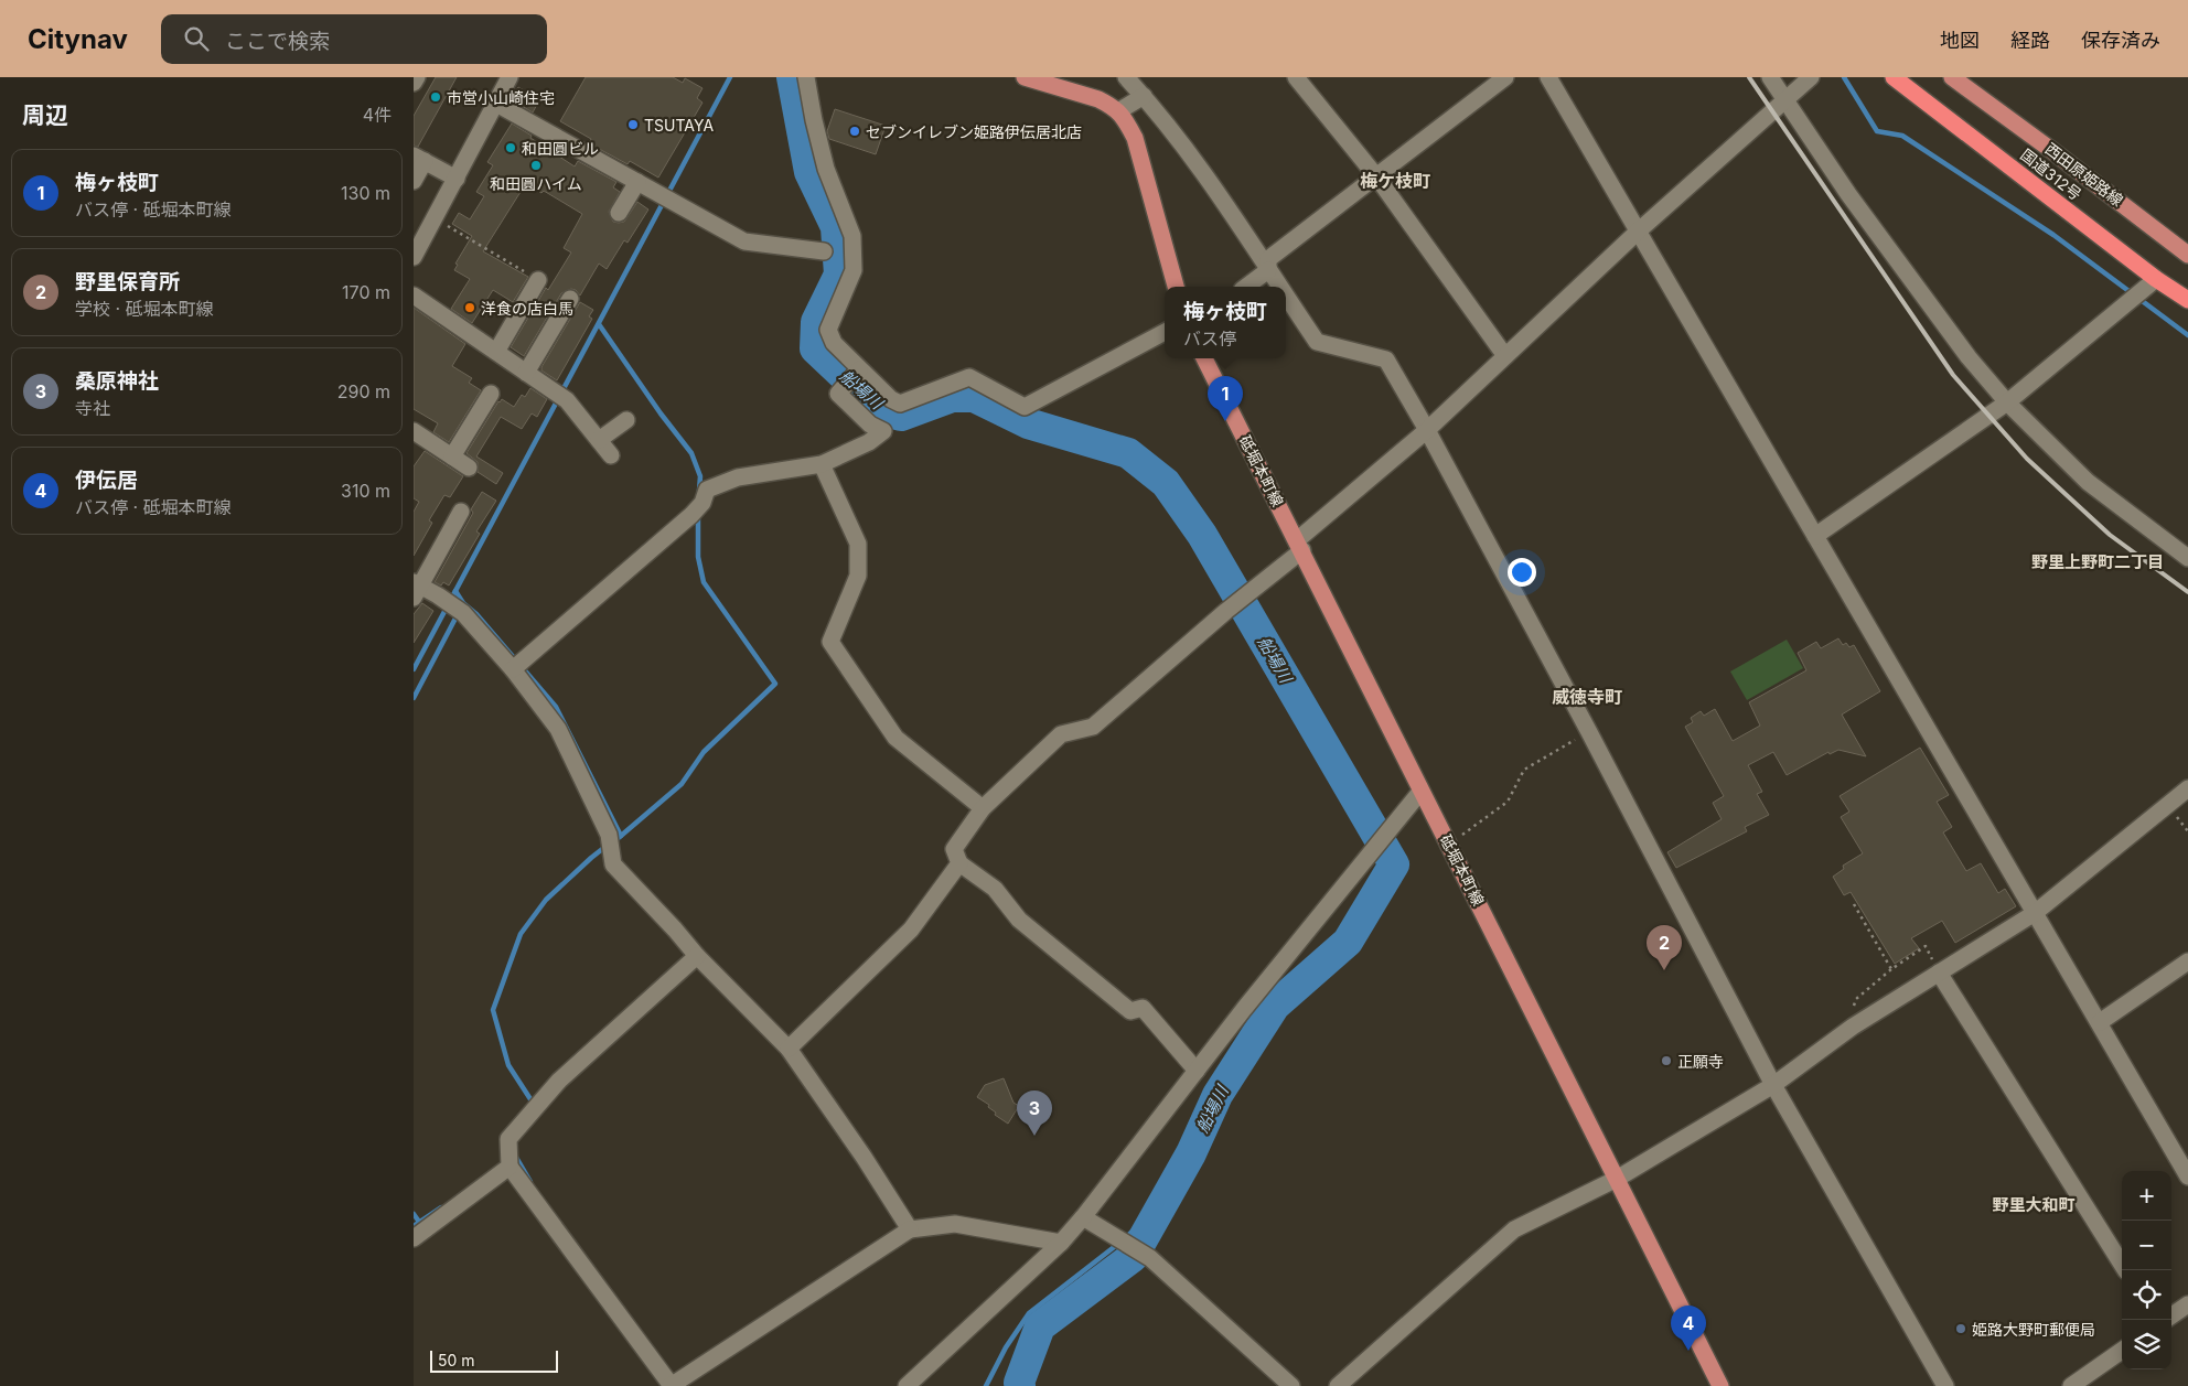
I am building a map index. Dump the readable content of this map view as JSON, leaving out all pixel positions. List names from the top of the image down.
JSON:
{
  "streets": {
    "highway": ["国道312号"],
    "main road": ["西田原姫路線", "砥堀本町線"]
  },
  "districts": [
    "梅ケ枝町",
    "野里上野町二丁目",
    "威徳寺町",
    "野里大和町"
  ],
  "water": ["船場川"],
  "places": [
    "市営小山崎住宅",
    "TSUTAYA",
    "セブンイレブン姫路伊伝居北店",
    "和田圓ビル",
    "和田圓ハイム",
    "洋食の店白馬",
    "正願寺",
    "姫路大野町郵便局"
  ],
  "scale_bar": "50 m",
  "page": {
    "header": "Citynav",
    "search": "ここで検索",
    "nav": ["地図", "経路", "保存済み"],
    "heading": ["周辺", "4件"],
    "list": [
      {
        "mark": "1",
        "name": "梅ヶ枝町",
        "note": "バス停 · 砥堀本町線",
        "value": "130 m"
      },
      {
        "mark": "2",
        "name": "野里保育所",
        "note": "学校 · 砥堀本町線",
        "value": "170 m"
      },
      {
        "mark": "3",
        "name": "桑原神社",
        "note": "寺社",
        "value": "290 m"
      },
      {
        "mark": "4",
        "name": "伊伝居",
        "note": "バス停 · 砥堀本町線",
        "value": "310 m"
      }
    ],
    "popup": ["梅ヶ枝町", "バス停"],
    "pins": [
      "1",
      "2",
      "3",
      "4"
    ],
    "map_buttons": ["+", "−"],
    "scale": "50 m"
  }
}
